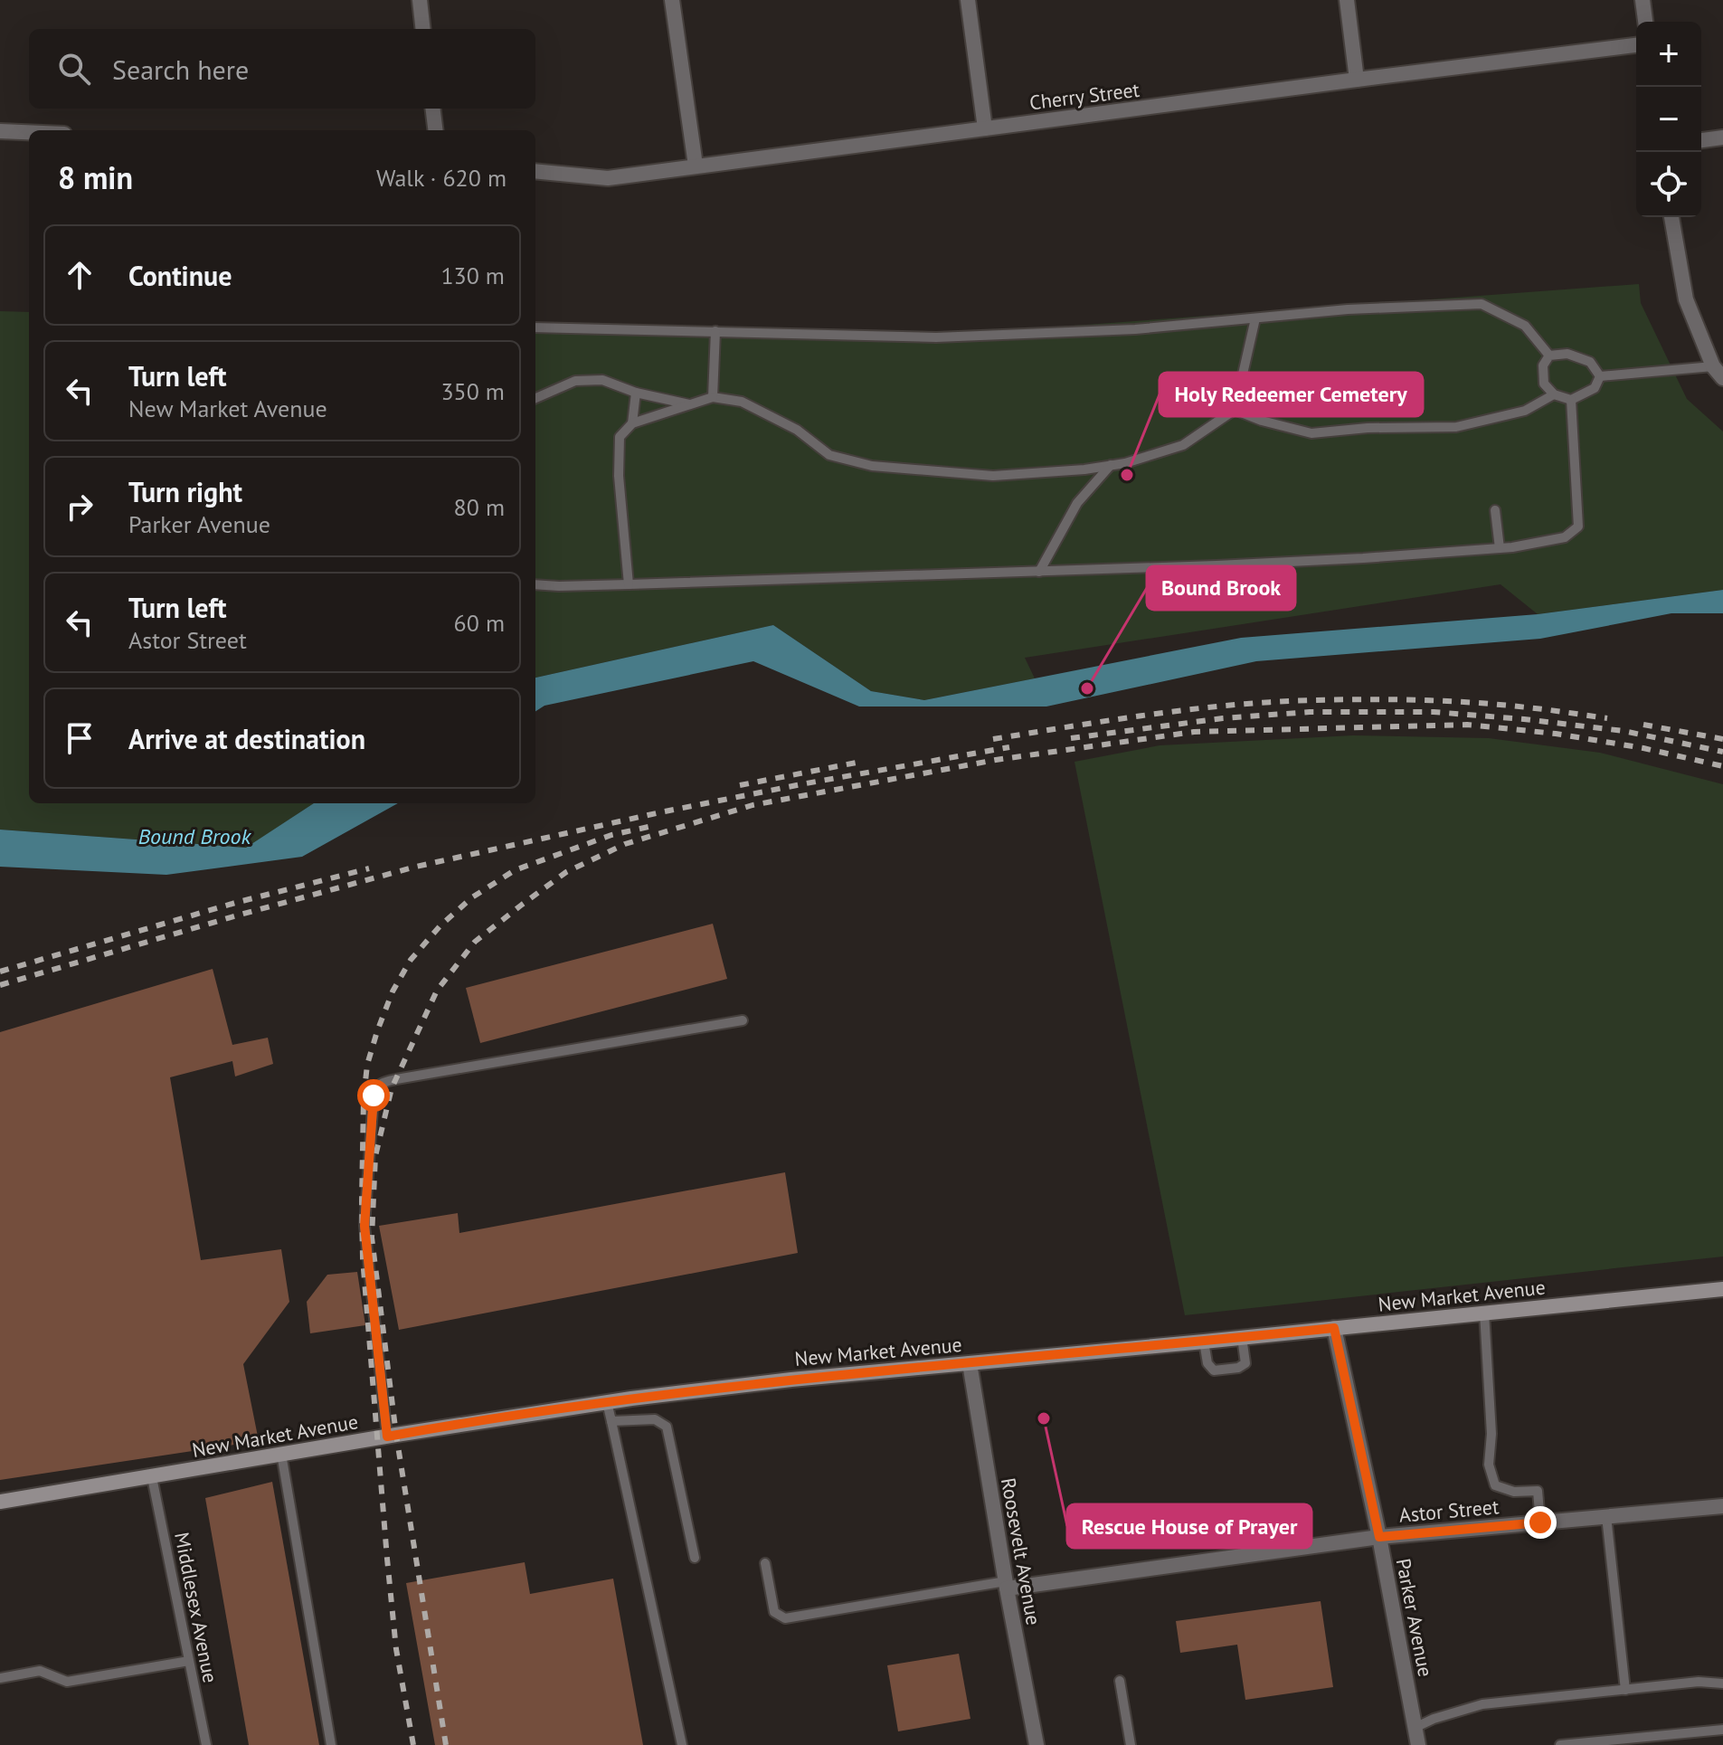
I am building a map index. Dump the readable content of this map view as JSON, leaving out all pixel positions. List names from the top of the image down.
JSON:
{
  "streets": {
    "main road": ["New Market Avenue"],
    "street": [
      "Cherry Street",
      "Astor Street",
      "Roosevelt Avenue",
      "Parker Avenue"
    ],
    "lane": ["Middlesex Avenue"]
  },
  "crossings": [
    ["New Market Avenue", "Roosevelt Avenue"],
    ["New Market Avenue", "Middlesex Avenue"],
    ["New Market Avenue", "Parker Avenue"],
    ["Astor Street", "Roosevelt Avenue"],
    ["Astor Street", "Parker Avenue"]
  ],
  "water": ["Bound Brook"],
  "places": ["Holy Redeemer Cemetery", "Bound Brook", "Rescue House of Prayer"],
  "page": {
    "map_buttons": ["+", "−"],
    "search": "Search here",
    "heading": ["8 min", "Walk · 620 m"],
    "list": [
      ["Continue", "130 m"],
      ["Turn left", "New Market Avenue", "350 m"],
      ["Turn right", "Parker Avenue", "80 m"],
      ["Turn left", "Astor Street", "60 m"],
      "Arrive at destination"
    ]
  }
}
